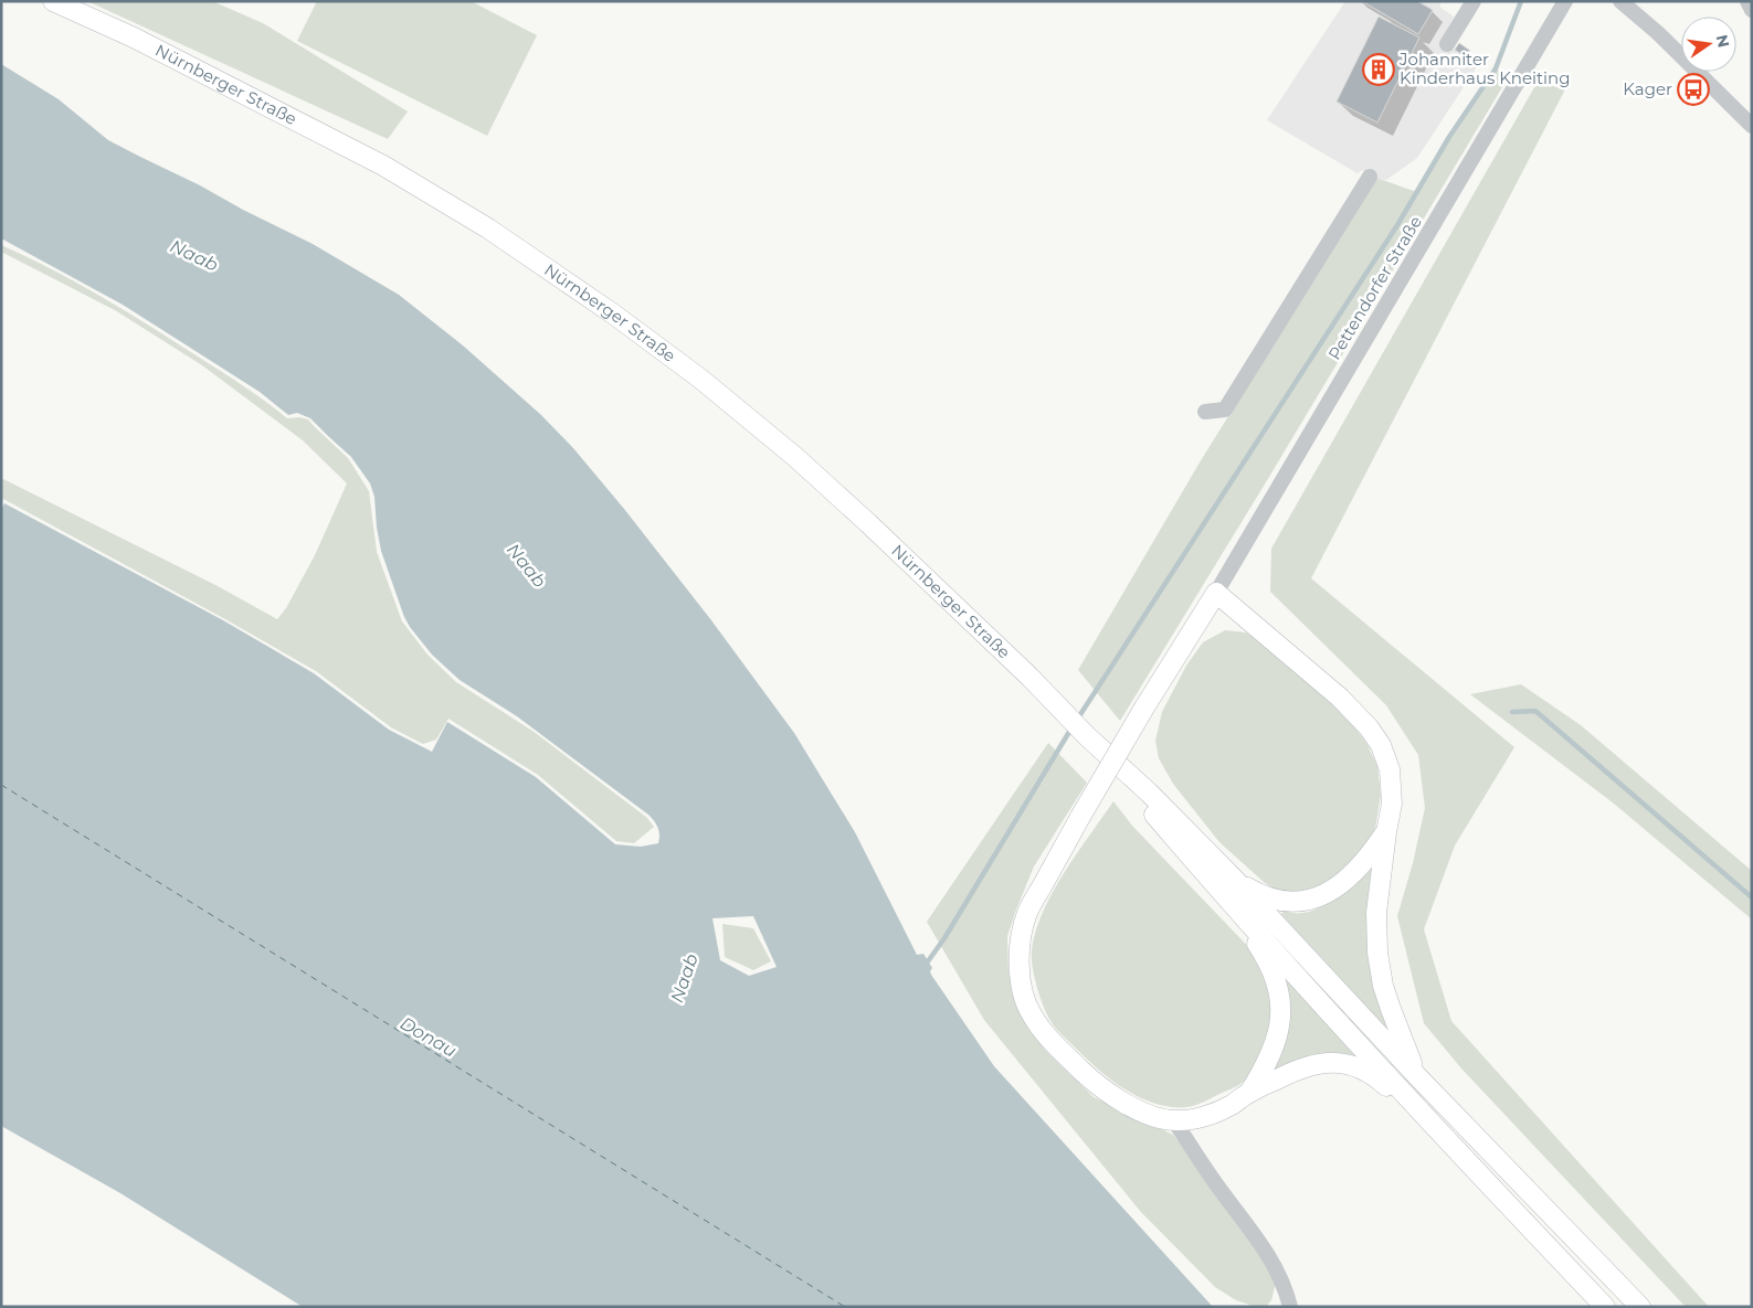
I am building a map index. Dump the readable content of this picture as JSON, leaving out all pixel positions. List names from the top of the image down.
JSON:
{
  "streets": {
    "main road": ["Nürnberger Straße"],
    "street": ["Pettendorfer Straße"]
  },
  "water": ["Naab", "Donau"],
  "places": {
    "building": ["Johanniter Kinderhaus Kneiting"],
    "bus stop": ["Kager"]
  },
  "north": "right"
}
